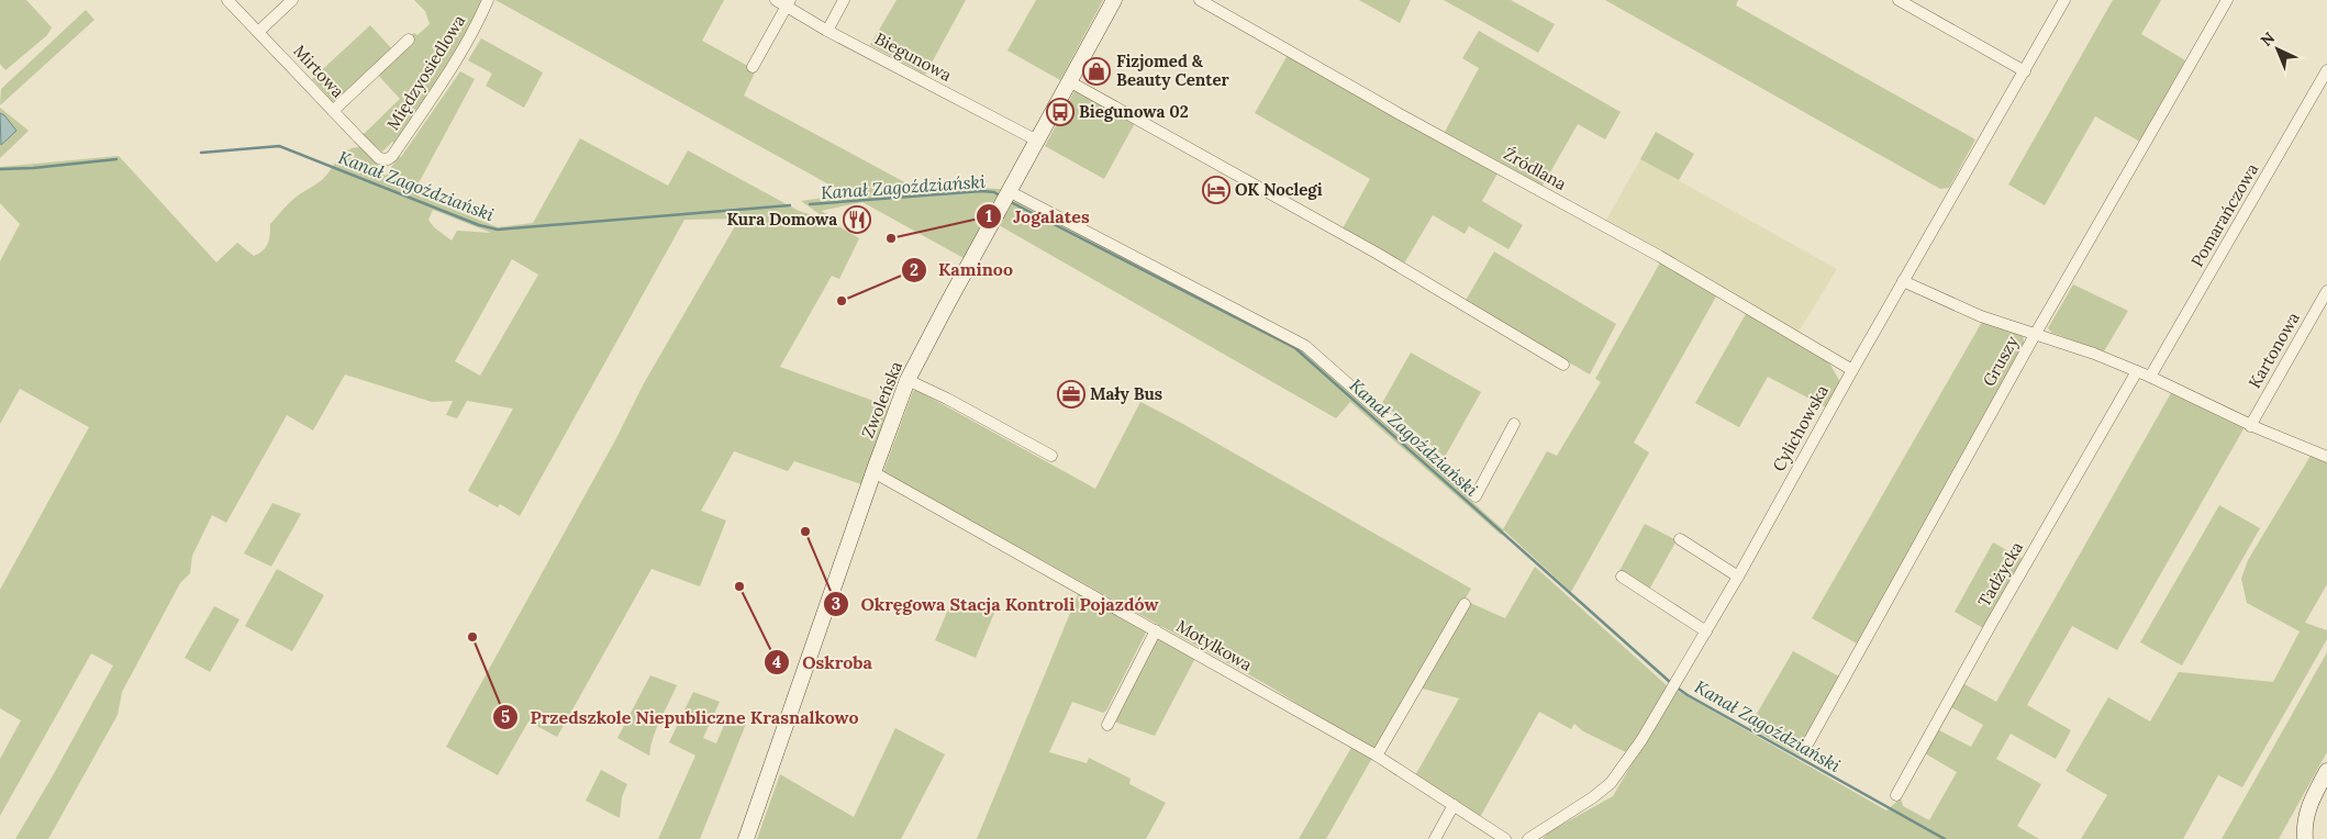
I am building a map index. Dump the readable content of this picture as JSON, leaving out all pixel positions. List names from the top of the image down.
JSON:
{
  "streets": {
    "street": [
      "Biegunowa",
      "Mirtowa",
      "Międzyosiedlowa",
      "Źródlana",
      "Pomarańczowa",
      "Kartonowa",
      "Gruszy",
      "Zwoleńska",
      "Cylichowska",
      "Tadżycka",
      "Motylkowa"
    ]
  },
  "crossings": [
    ["Biegunowa", "Zwoleńska"],
    ["Mirtowa", "Międzyosiedlowa"],
    ["Źródlana", "Cylichowska"],
    ["Zwoleńska", "Motylkowa"]
  ],
  "water": ["Kanał Zagoździański"],
  "places": {
    "shop": ["Fizjomed & Beauty Center"],
    "bus stop": ["Biegunowa 02"],
    "hotel": ["OK Noclegi"],
    "restaurant": ["Kura Domowa"],
    "other": [
      "Jogalates",
      "Kaminoo",
      "Okręgowa Stacja Kontroli Pojazdów",
      "Oskroba",
      "Przedszkole Niepubliczne Krasnalkowo"
    ],
    "office": ["Mały Bus"]
  },
  "north": "top left"
}
